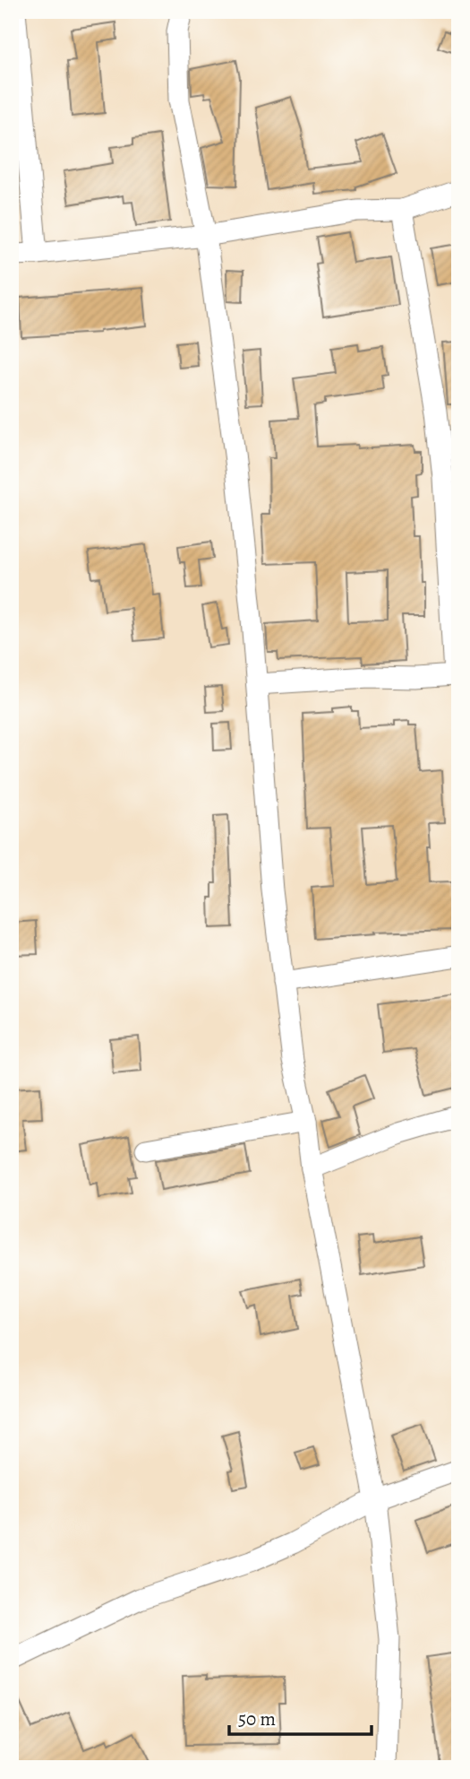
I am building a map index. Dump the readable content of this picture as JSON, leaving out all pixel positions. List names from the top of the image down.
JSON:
{
  "scale_bar": "50 m"
}
